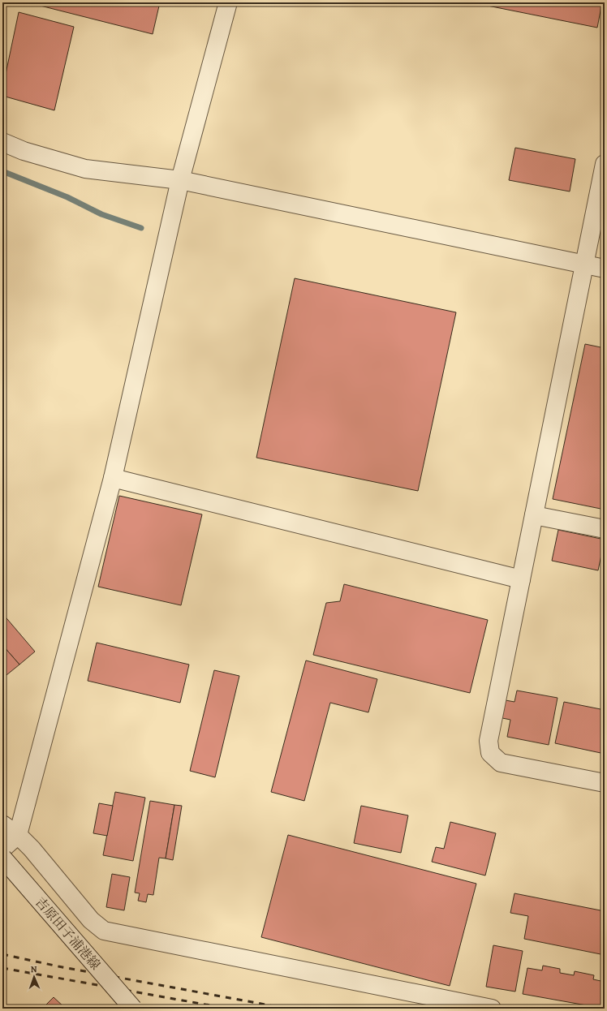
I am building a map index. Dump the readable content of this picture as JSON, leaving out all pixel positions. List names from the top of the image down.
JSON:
{
  "streets": {
    "street": ["吉原田子浦港線"]
  },
  "north": "top"
}
